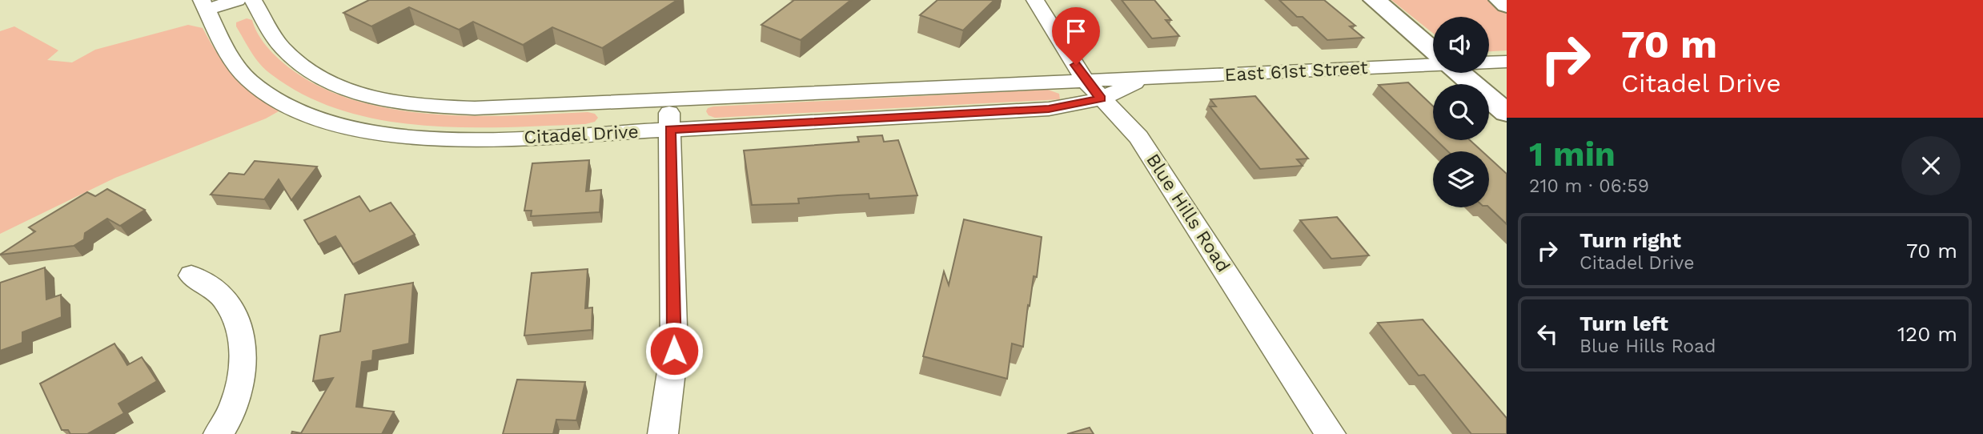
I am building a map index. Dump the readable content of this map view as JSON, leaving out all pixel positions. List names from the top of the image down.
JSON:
{
  "streets": {
    "street": ["East 61st Street", "Citadel Drive", "Blue Hills Road"]
  },
  "crossings": [
    ["East 61st Street", "Citadel Drive"],
    ["Citadel Drive", "Blue Hills Road"]
  ],
  "page": {
    "turn": ["70 m", "Citadel Drive"],
    "heading": ["1 min", "210 m · 06:59"],
    "list": [
      {
        "name": "Turn right",
        "note": "Citadel Drive",
        "value": "70 m"
      },
      {
        "name": "Turn left",
        "note": "Blue Hills Road",
        "value": "120 m"
      }
    ]
  }
}
